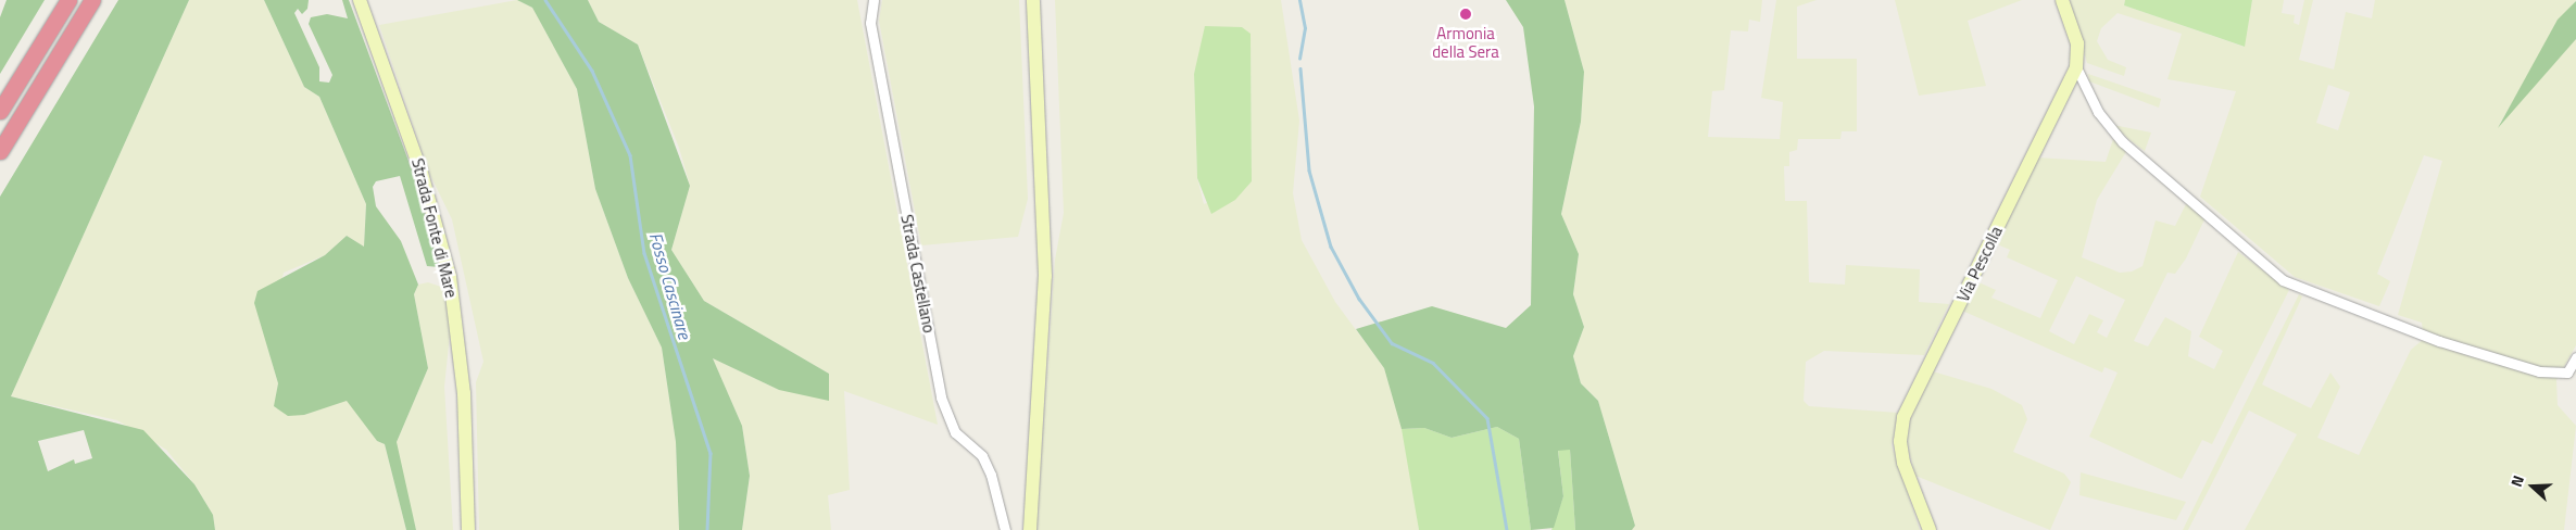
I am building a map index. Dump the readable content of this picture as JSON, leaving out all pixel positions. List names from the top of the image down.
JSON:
{
  "streets": {
    "street": ["Strada Fonte di Mare", "Via Pescolla", "Strada Castellano"]
  },
  "water": ["Fosso Cascinare"],
  "places": ["Armonia della Sera"],
  "north": "left"
}
